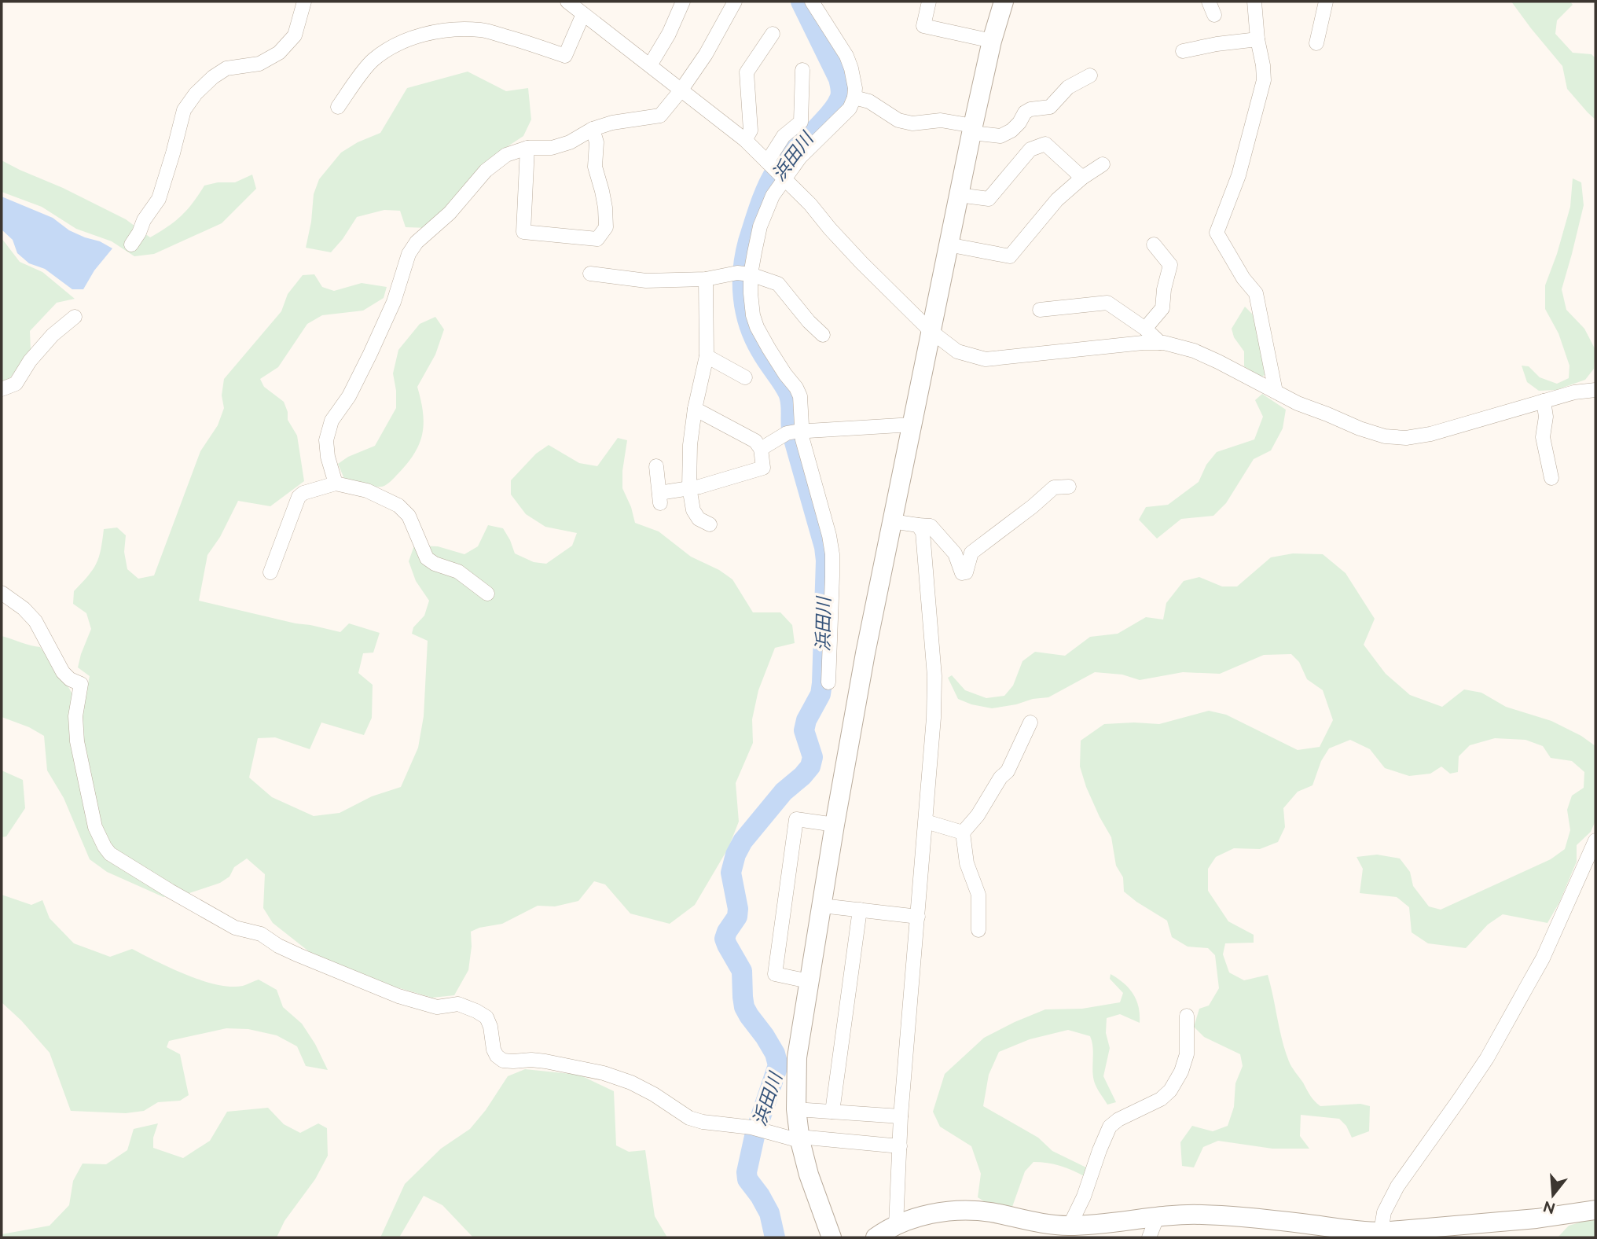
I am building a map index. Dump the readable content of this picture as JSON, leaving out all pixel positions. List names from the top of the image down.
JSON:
{
  "water": ["浜田川"],
  "north": "bottom"
}
